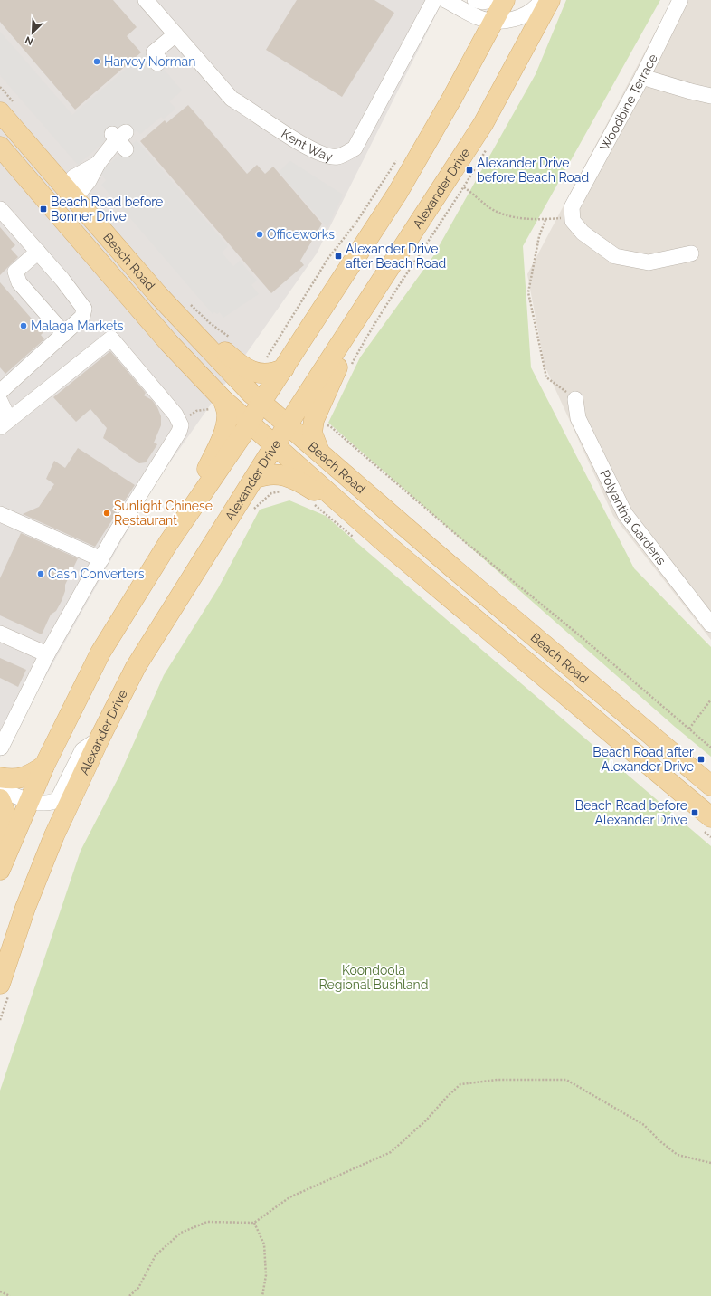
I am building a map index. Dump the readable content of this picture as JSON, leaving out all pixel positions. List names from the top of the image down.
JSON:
{
  "streets": {
    "main road": ["Alexander Drive", "Beach Road"],
    "street": ["Woodbine Terrace", "Kent Way", "Polyantha Gardens"]
  },
  "crossings": [
    ["Alexander Drive", "Beach Road"]
  ],
  "parks": ["Koondoola Regional Bushland"],
  "places": {
    "other": [
      "Harvey Norman",
      "Officeworks",
      "Malaga Markets",
      "Sunlight Chinese Restaurant",
      "Cash Converters"
    ],
    "transit": [
      "Alexander Drive before Beach Road",
      "Beach Road before Bonner Drive",
      "Alexander Drive after Beach Road",
      "Beach Road after Alexander Drive",
      "Beach Road before Alexander Drive"
    ]
  },
  "north": "bottom left"
}
